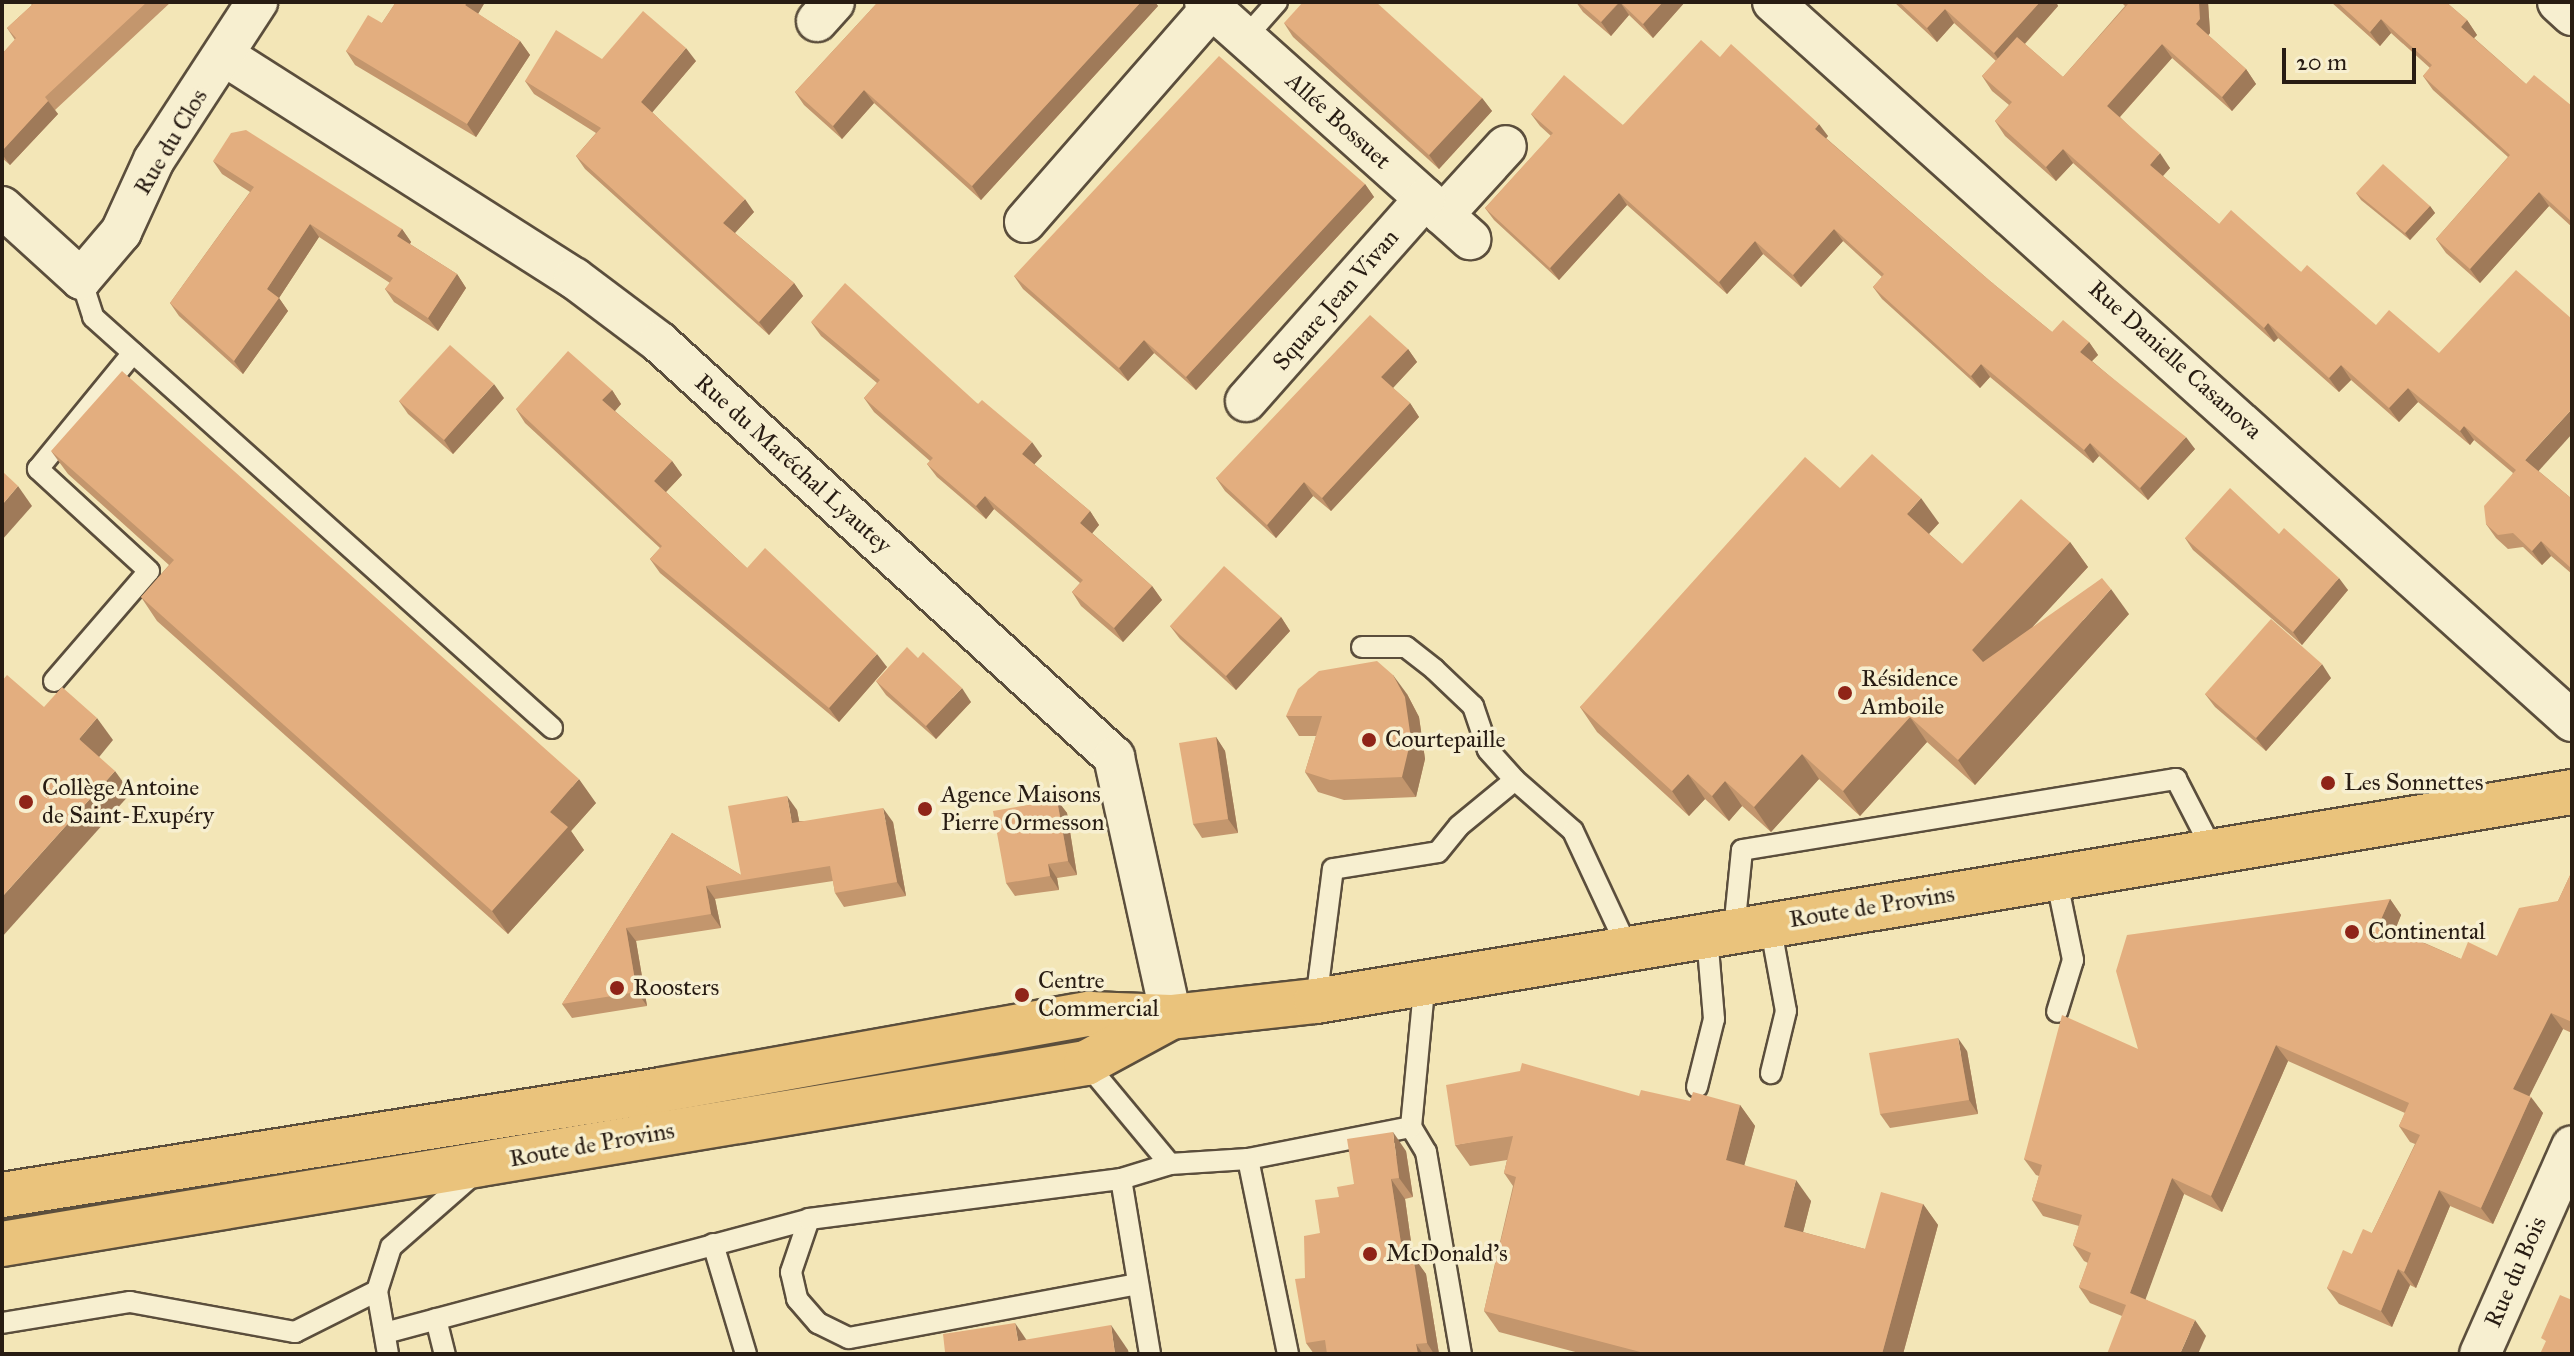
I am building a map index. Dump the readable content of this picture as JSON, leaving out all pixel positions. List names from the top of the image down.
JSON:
{
  "streets": {
    "main road": ["Route de Provins"],
    "street": [
      "Allée Bossuet",
      "Rue du Clos",
      "Square Jean Vivan",
      "Rue Danielle Casanova",
      "Rue du Maréchal Lyautey",
      "Rue du Bois"
    ]
  },
  "crossings": [
    ["Allée Bossuet", "Square Jean Vivan"],
    ["Rue du Clos", "Rue du Maréchal Lyautey"],
    ["Rue du Maréchal Lyautey", "Route de Provins"]
  ],
  "places": [
    "Résidence Amboile",
    "Courtepaille",
    "Les Sonnettes",
    "Collège Antoine de Saint-Exupéry",
    "Agence Maisons Pierre Ormesson",
    "Continental",
    "Roosters",
    "Centre Commercial",
    "McDonald's"
  ],
  "scale_bar": "20 m"
}
